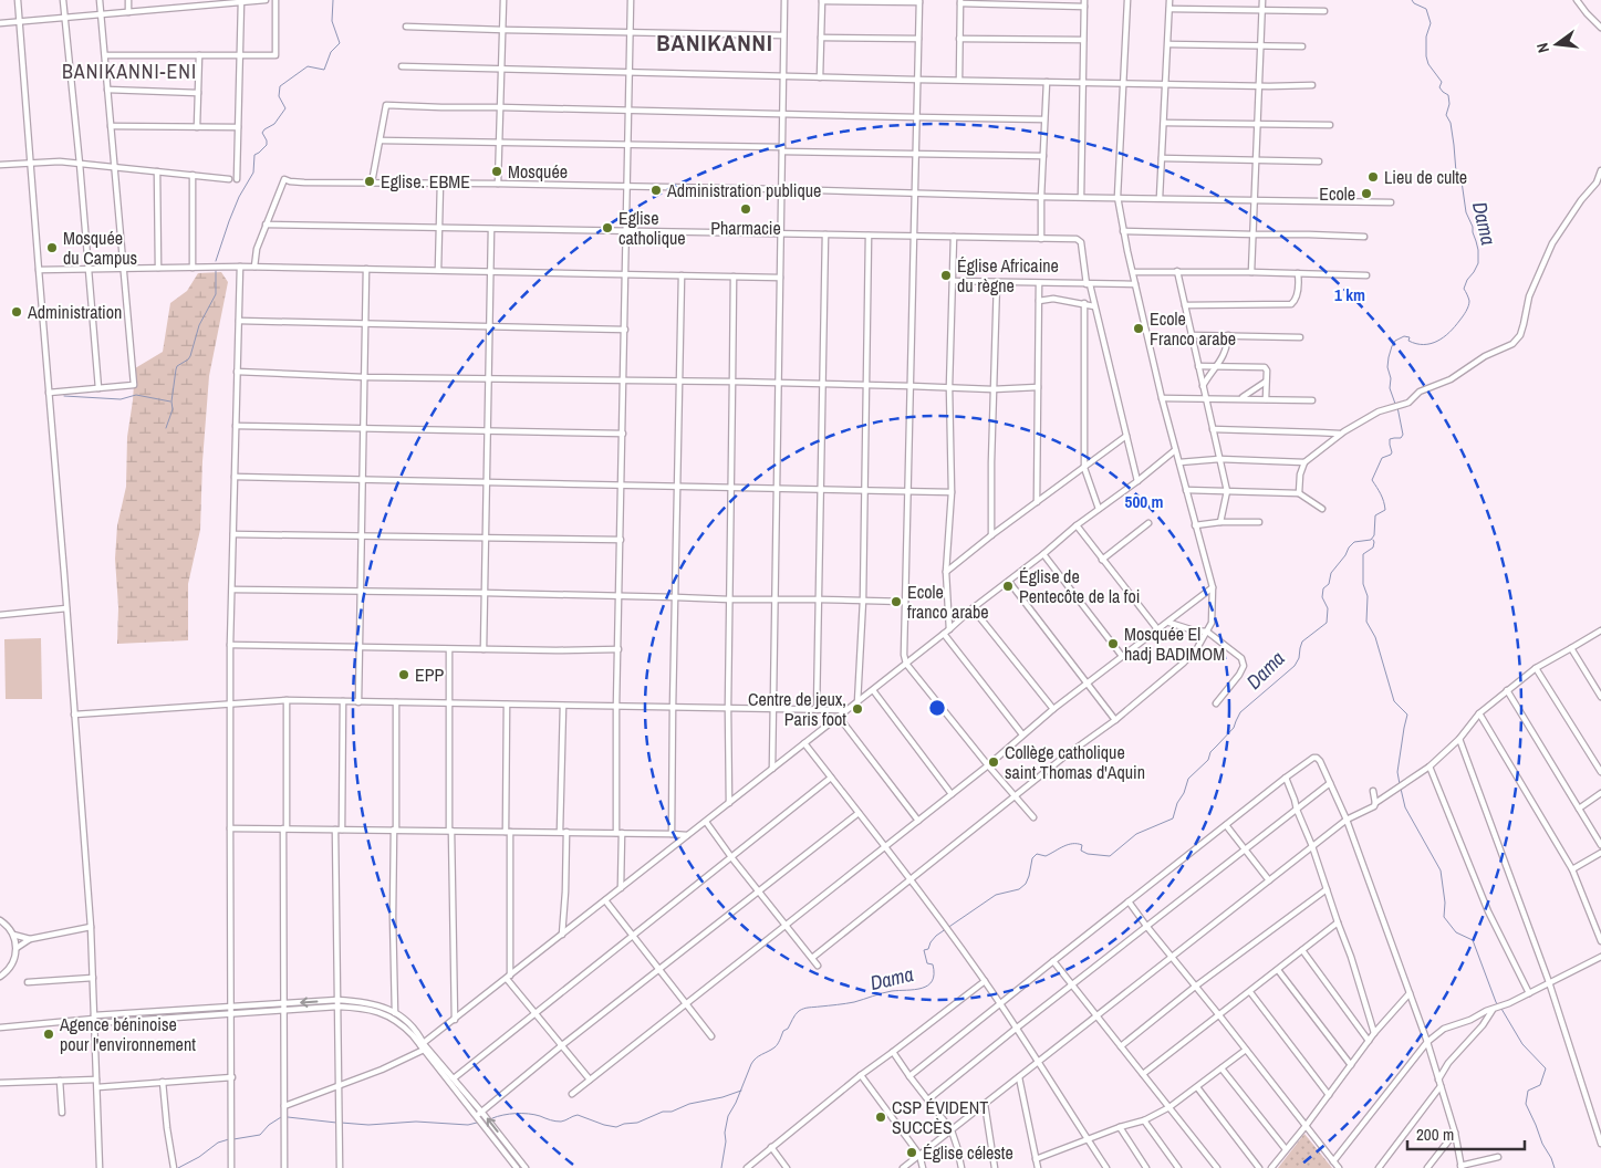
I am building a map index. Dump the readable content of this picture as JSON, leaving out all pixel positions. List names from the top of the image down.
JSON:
{
  "districts": ["BANIKANNI", "BANIKANNI-ENI"],
  "water": ["Dama"],
  "places": [
    "Mosquée",
    "Lieu de culte",
    "Eglise. EBME",
    "Administration publique",
    "Ecole",
    "Pharmacie",
    "Eglise catholique",
    "Mosquée du Campus",
    "Église Africaine du règne",
    "Administration",
    "Ecole Franco arabe",
    "Église de Pentecôte de la foi",
    "Ecole franco arabe",
    "Mosquée El hadj BADIMOM",
    "EPP",
    "Centre de jeux, Paris foot",
    "Collège catholique saint Thomas d'Aquin",
    "Agence béninoise pour l'environnement",
    "CSP ÉVIDENT SUCCÈS",
    "Église céleste"
  ],
  "scale_bar": "200 m",
  "north": "left",
  "rings": ["1 km", "500 m"]
}
